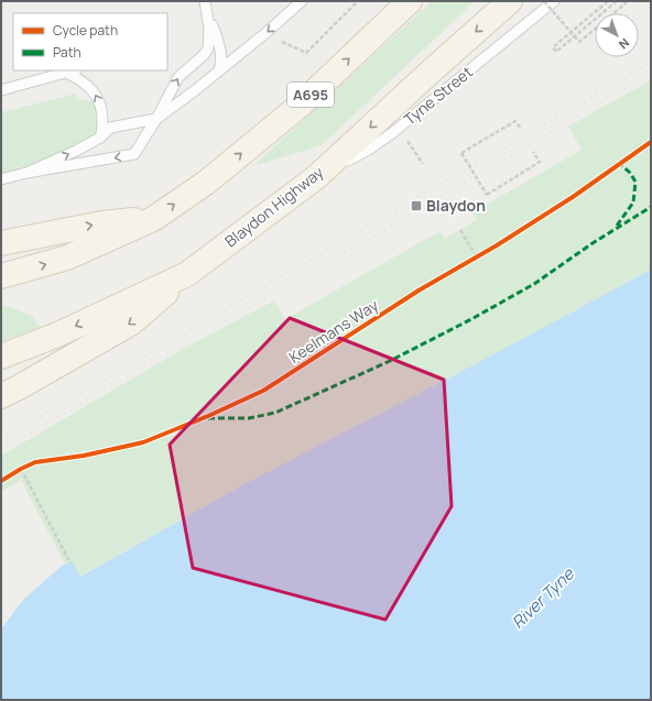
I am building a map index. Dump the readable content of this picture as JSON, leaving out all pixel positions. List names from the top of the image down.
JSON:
{
  "streets": {
    "main road": ["A695", "Blaydon Highway"],
    "lane": ["Tyne Street"],
    "cycle path": ["Keelmans Way"]
  },
  "crossings": [
    ["Tyne Street", "Blaydon Highway"]
  ],
  "water": ["River Tyne"],
  "places": {
    "transit": ["Blaydon"]
  },
  "legend": ["Cycle path", "Path"],
  "north": "bottom right"
}
